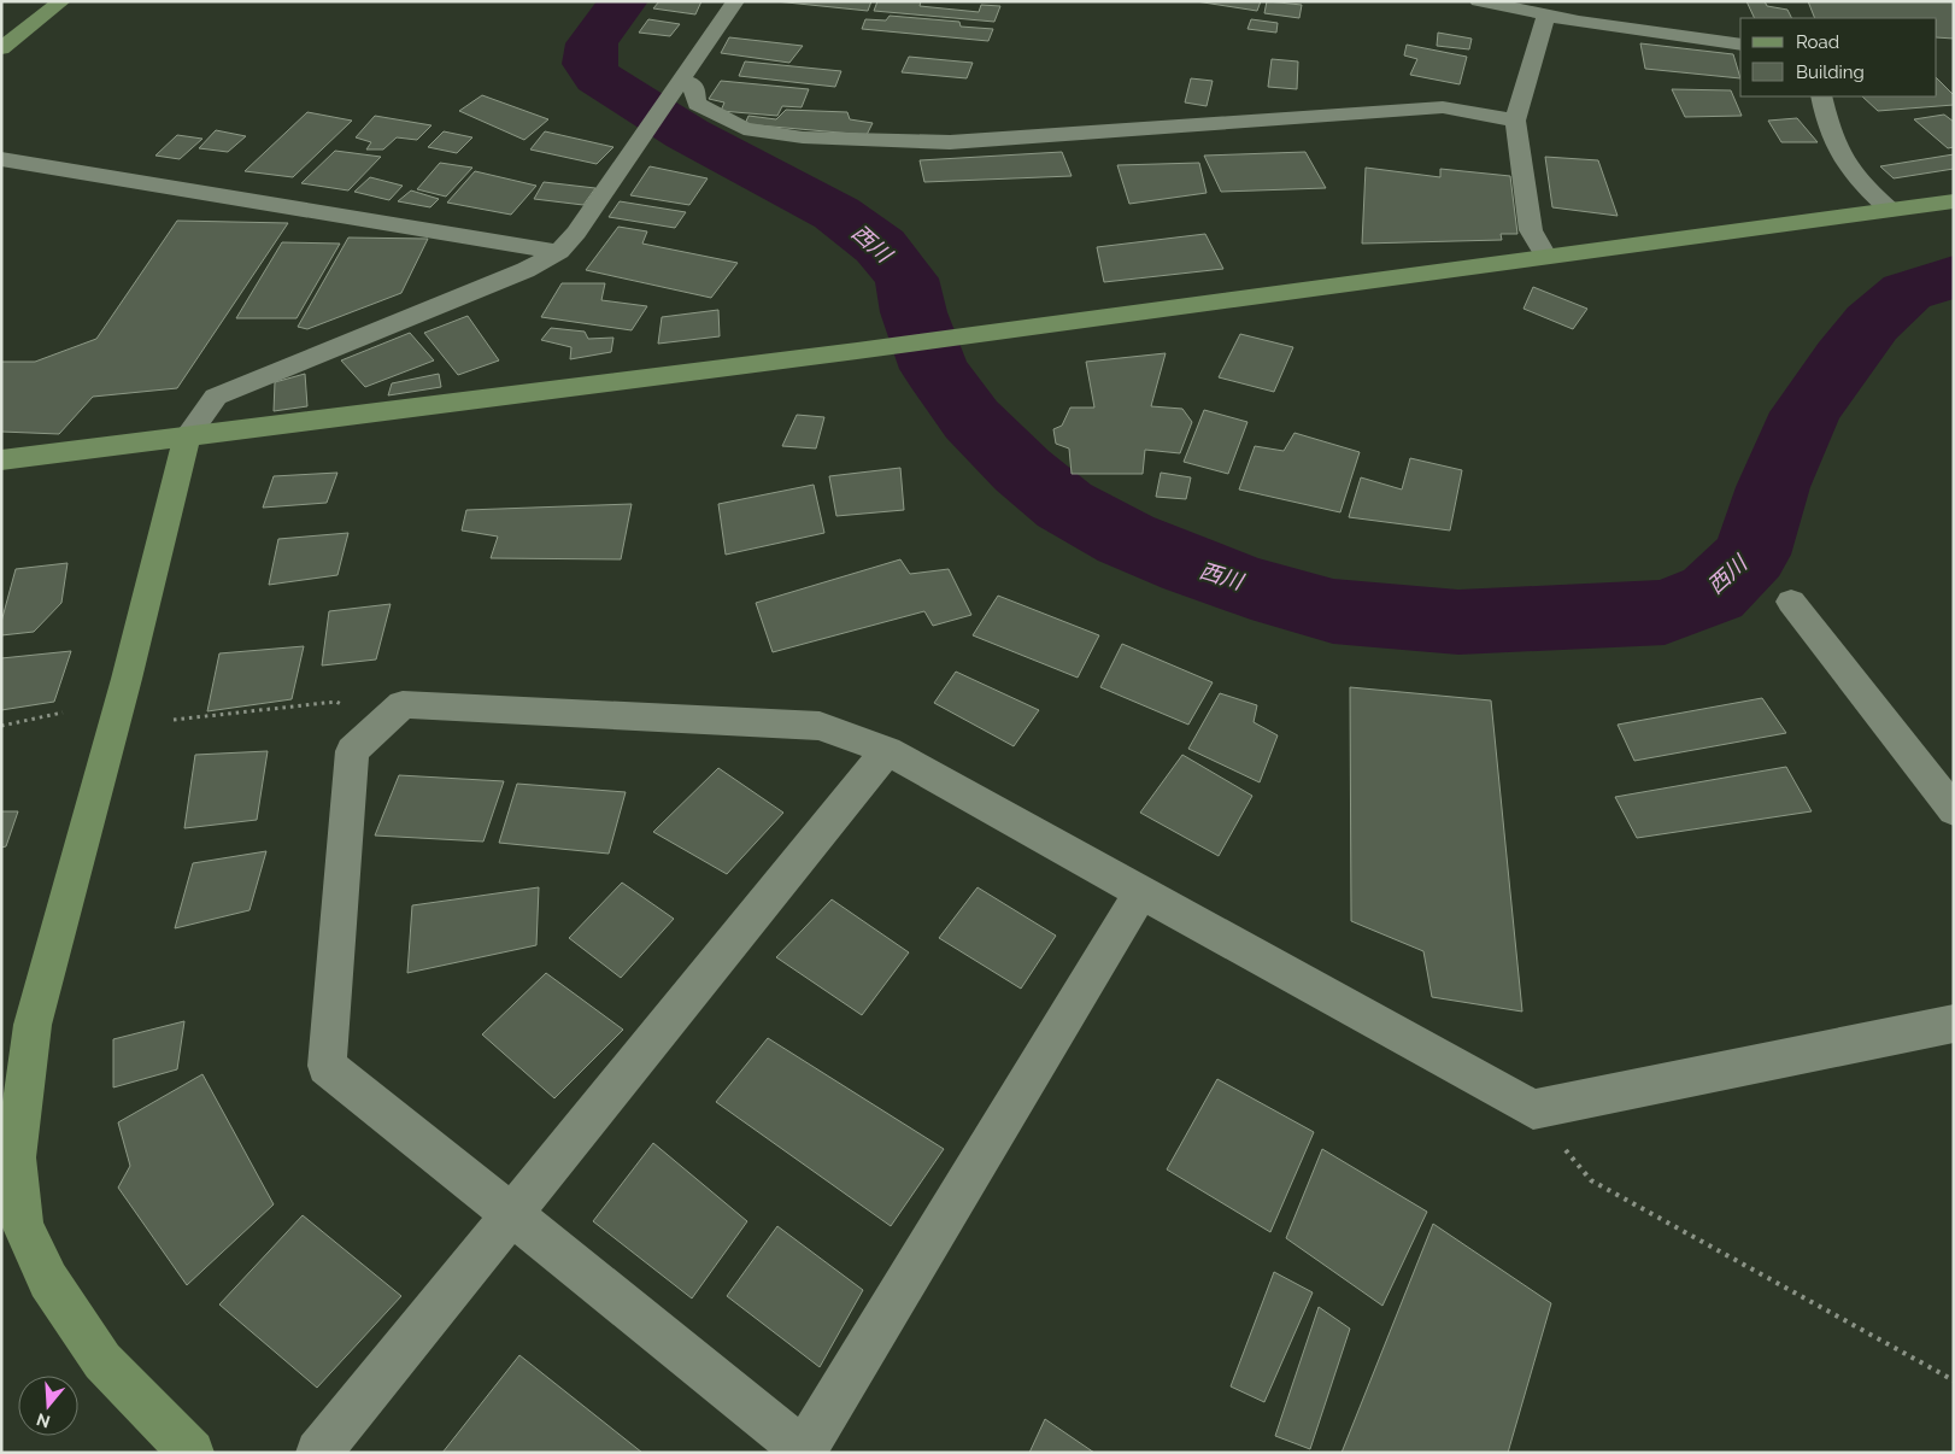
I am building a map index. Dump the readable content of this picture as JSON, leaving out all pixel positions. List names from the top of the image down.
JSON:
{
  "water": ["西川"],
  "legend": ["Road", "Building"],
  "north": "bottom"
}
